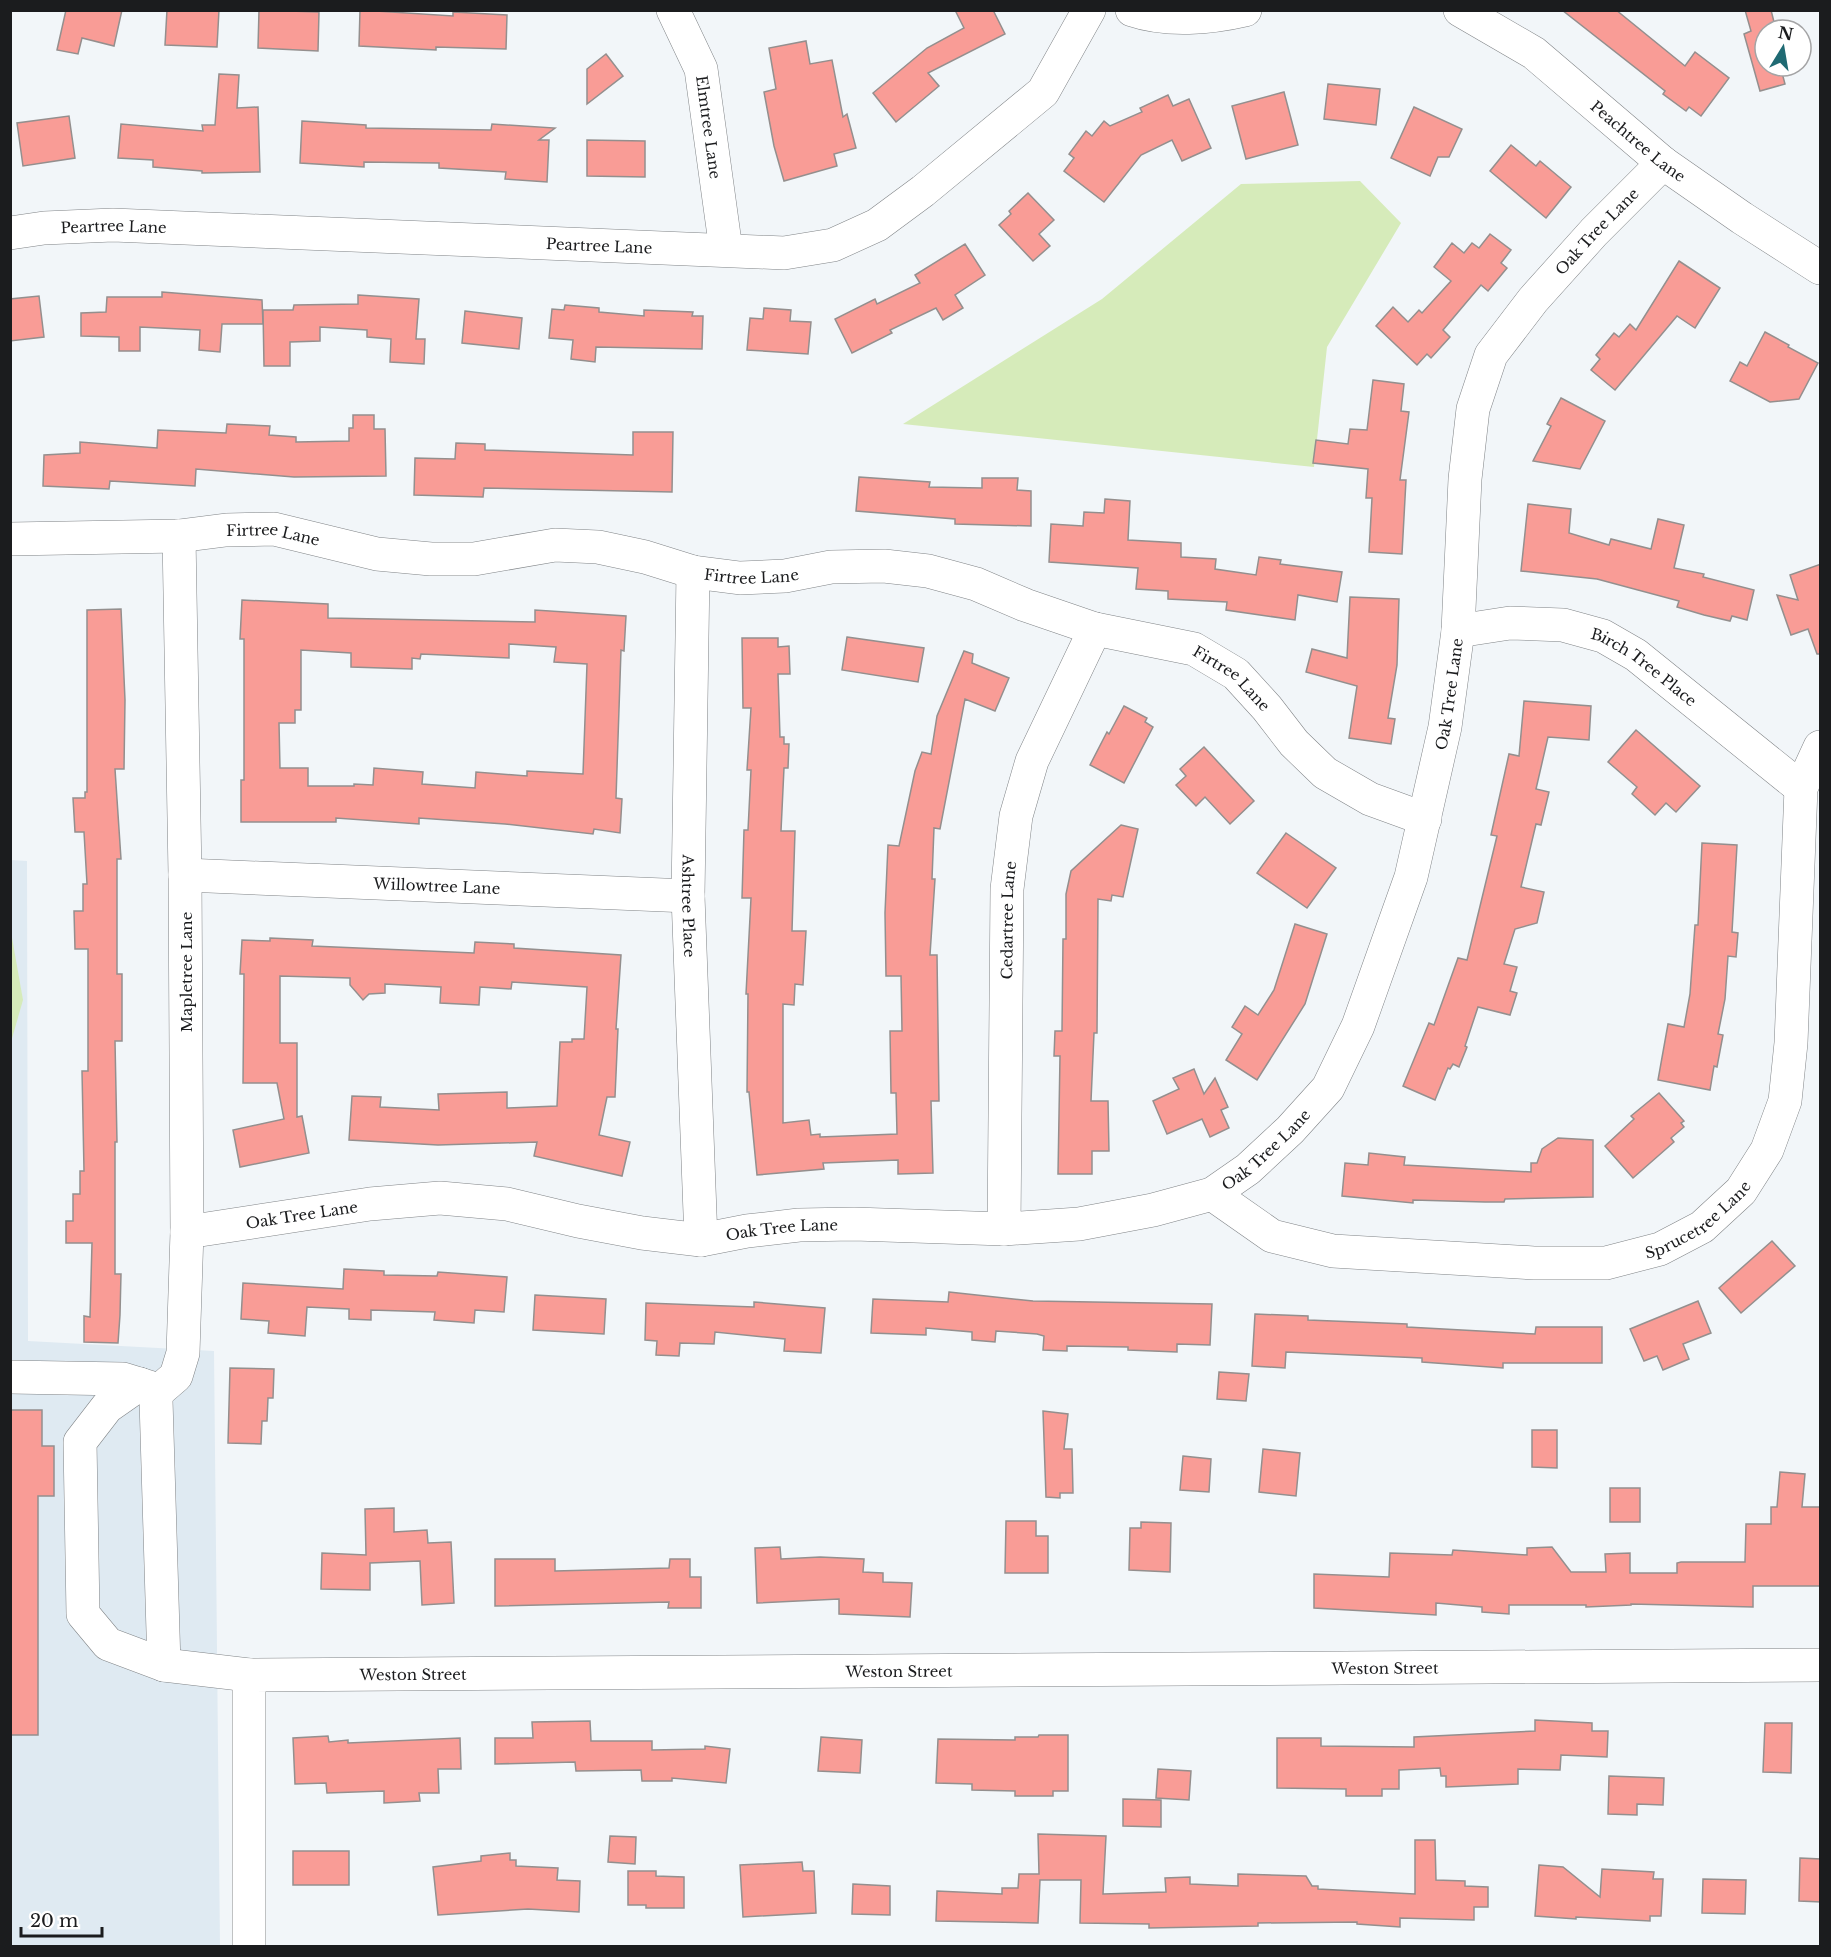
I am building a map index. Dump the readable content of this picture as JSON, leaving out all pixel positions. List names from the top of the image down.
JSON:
{
  "streets": {
    "street": [
      "Elmtree Lane",
      "Peachtree Lane",
      "Peartree Lane",
      "Oak Tree Lane",
      "Firtree Lane",
      "Birch Tree Place",
      "Willowtree Lane",
      "Ashtree Place",
      "Cedartree Lane",
      "Mapletree Lane",
      "Sprucetree Lane",
      "Weston Street"
    ]
  },
  "crossings": [
    ["Elmtree Lane", "Peartree Lane"],
    ["Peachtree Lane", "Oak Tree Lane"],
    ["Oak Tree Lane", "Firtree Lane"],
    ["Oak Tree Lane", "Birch Tree Place"],
    ["Oak Tree Lane", "Ashtree Place"],
    ["Oak Tree Lane", "Cedartree Lane"],
    ["Oak Tree Lane", "Mapletree Lane"],
    ["Oak Tree Lane", "Sprucetree Lane"],
    ["Firtree Lane", "Ashtree Place"],
    ["Firtree Lane", "Cedartree Lane"],
    ["Firtree Lane", "Mapletree Lane"],
    ["Birch Tree Place", "Sprucetree Lane"],
    ["Willowtree Lane", "Ashtree Place"],
    ["Willowtree Lane", "Mapletree Lane"],
    ["Mapletree Lane", "Weston Street"]
  ],
  "scale_bar": "20 m",
  "north": "top"
}
